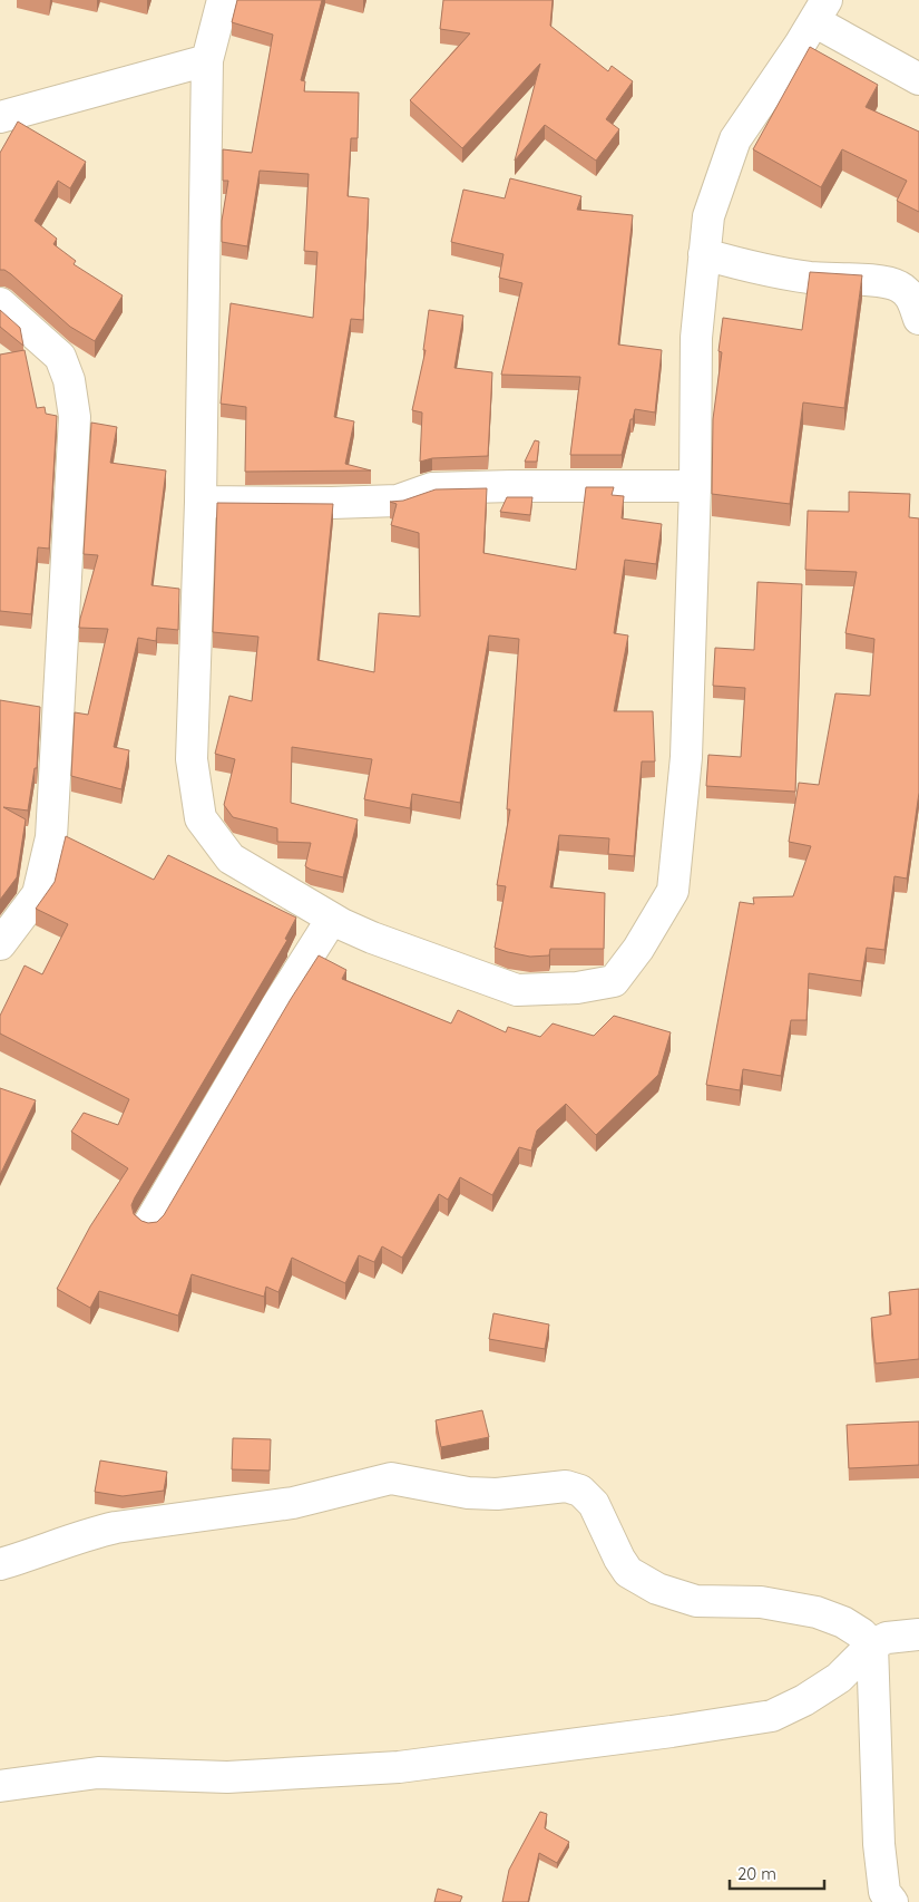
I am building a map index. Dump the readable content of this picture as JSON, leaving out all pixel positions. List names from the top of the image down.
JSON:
{
  "scale_bar": "20 m"
}
